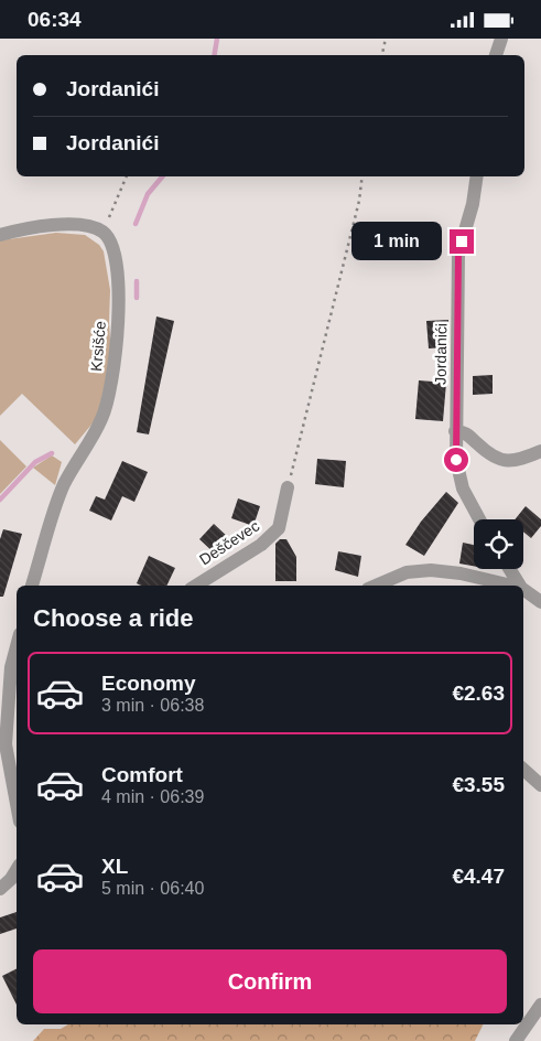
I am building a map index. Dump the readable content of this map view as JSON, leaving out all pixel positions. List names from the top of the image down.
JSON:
{
  "streets": {
    "street": ["Krsišće", "Jordanići", "Deščevec"]
  },
  "page": {
    "status": "06:34",
    "banner": ["Jordanići", "Jordanići"],
    "bubble": "1 min",
    "heading": "Choose a ride",
    "list": [
      {
        "name": "Economy",
        "note": "3 min · 06:38",
        "value": "€2.63"
      },
      {
        "name": "Comfort",
        "note": "4 min · 06:39",
        "value": "€3.55"
      },
      {
        "name": "XL",
        "note": "5 min · 06:40",
        "value": "€4.47"
      }
    ],
    "buttons": "Confirm"
  }
}
